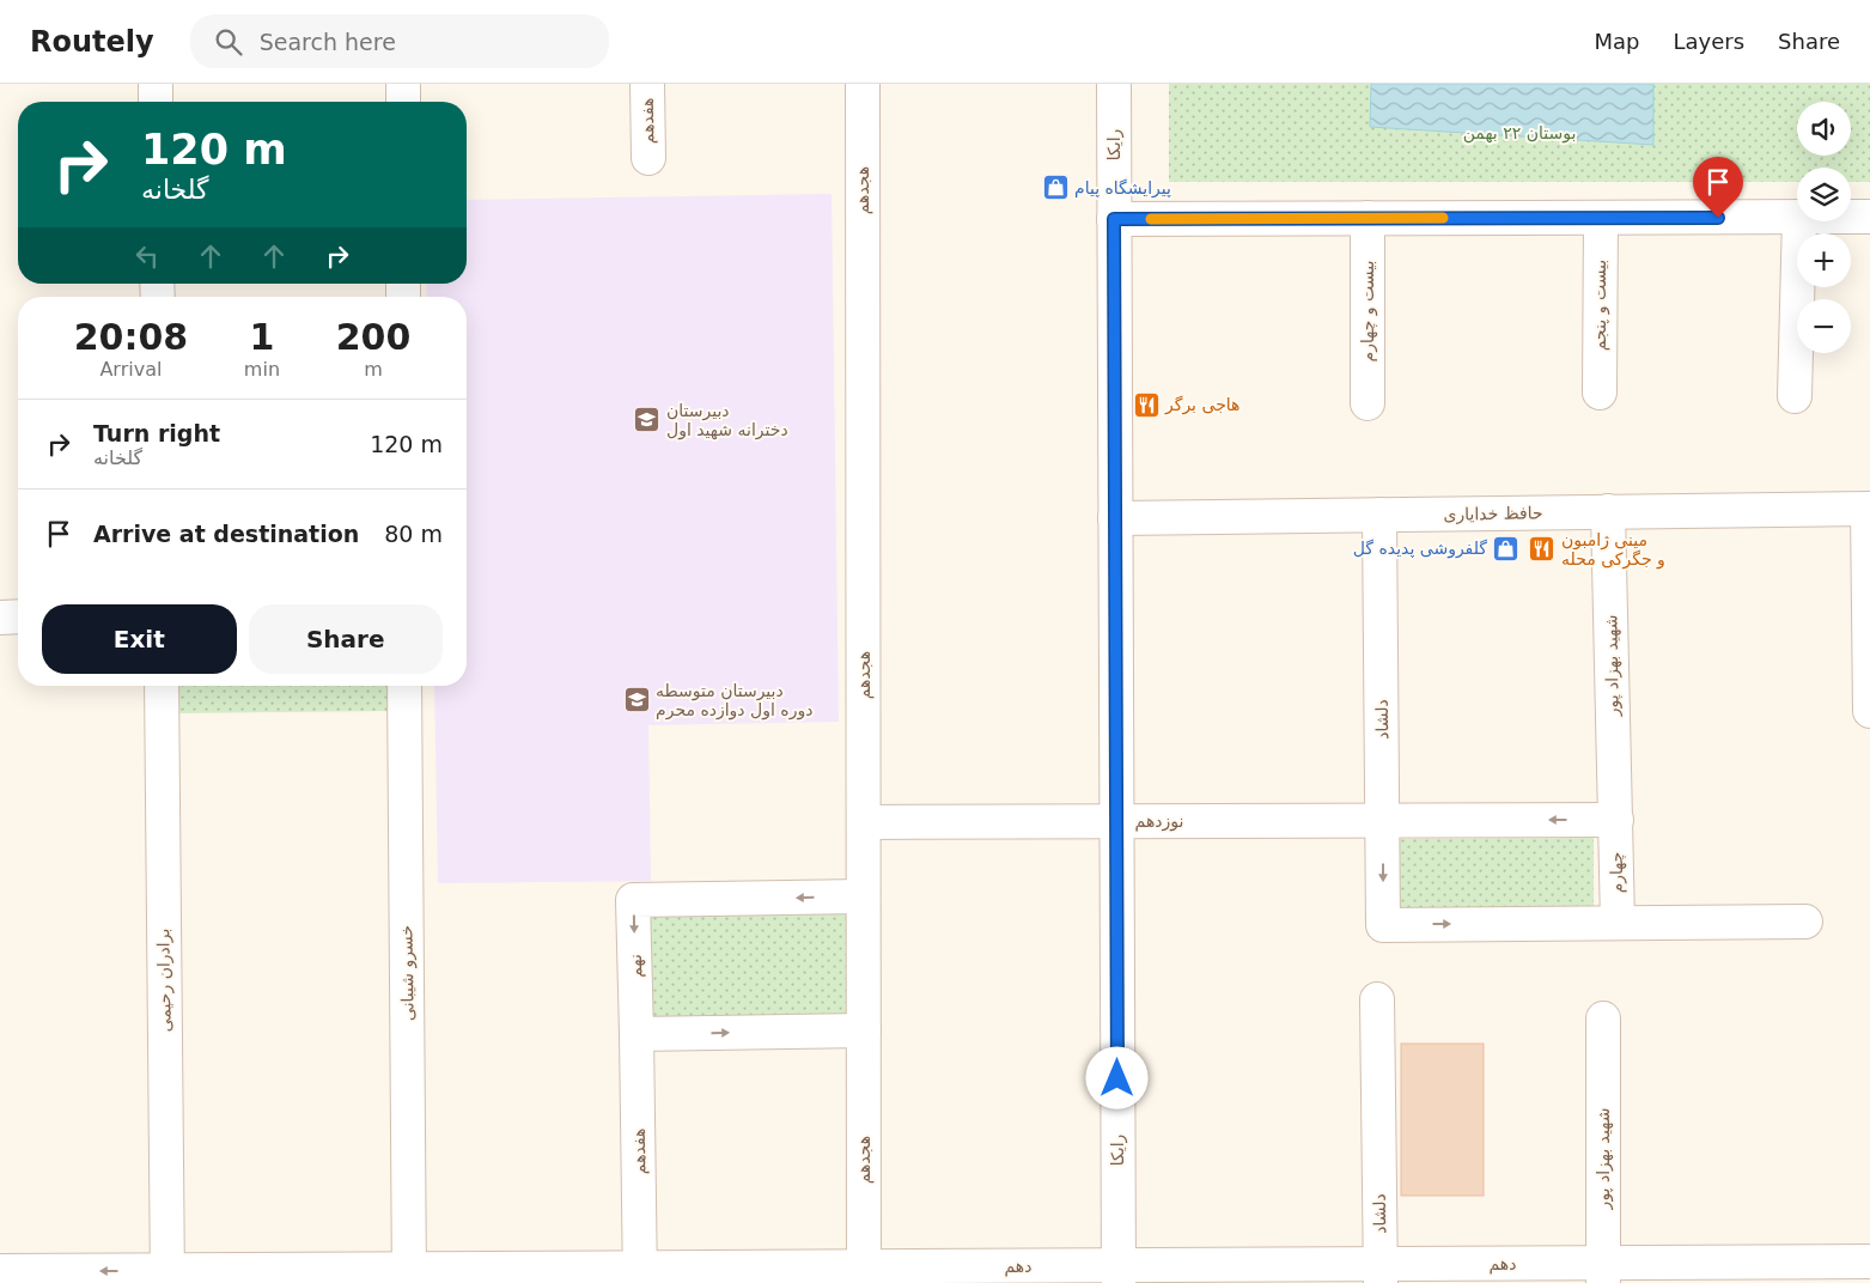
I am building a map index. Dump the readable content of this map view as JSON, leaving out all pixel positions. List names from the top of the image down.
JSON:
{
  "streets": {
    "street": [
      "هفدهم",
      "رایکا",
      "هجدهم",
      "بیست و پنجم",
      "بیست و چهارم",
      "حافظ خدایاری",
      "شهید بهزاد پور",
      "دلشاد",
      "نوزدهم",
      "چهارم",
      "نهم",
      "خسرو شیبانی",
      "برادران رحیمی",
      "دهم"
    ]
  },
  "crossings": [
    ["هفدهم", "نهم"],
    ["هفدهم", "دهم"],
    ["رایکا", "حافظ خدایاری"],
    ["رایکا", "نوزدهم"],
    ["رایکا", "دهم"],
    ["هجدهم", "نوزدهم"],
    ["هجدهم", "نهم"],
    ["هجدهم", "دهم"],
    ["حافظ خدایاری", "شهید بهزاد پور"],
    ["حافظ خدایاری", "دلشاد"],
    ["شهید بهزاد پور", "چهارم"],
    ["شهید بهزاد پور", "دهم"],
    ["دلشاد", "نوزدهم"],
    ["دلشاد", "چهارم"],
    ["دلشاد", "دهم"],
    ["خسرو شیبانی", "دهم"],
    ["برادران رحیمی", "دهم"]
  ],
  "parks": ["بوستان ۲۲ بهمن"],
  "places": {
    "shop": ["پیرایشگاه پیام", "گلفروشی پدیده گل"],
    "restaurant": ["هاجی برگر", "مینی ژامبون و جگرکی محله"],
    "school or university": ["دبيرستان دخترانه شهید اول", "دبیرستان متوسطه دوره اول دوازده محرم"]
  },
  "page": {
    "header": "Routely",
    "search": "Search here",
    "nav": ["Map", "Layers", "Share"],
    "map_buttons": ["+", "−"],
    "turn": ["120 m", "گلخانه"],
    "eta": [
      "20:08",
      "Arrival",
      "1",
      "min",
      "200",
      "m"
    ],
    "list": [
      {
        "name": "Turn right",
        "note": "گلخانه",
        "value": "120 m"
      },
      {
        "name": "Arrive at destination",
        "value": "80 m"
      }
    ],
    "buttons": ["Exit", "Share"]
  }
}
